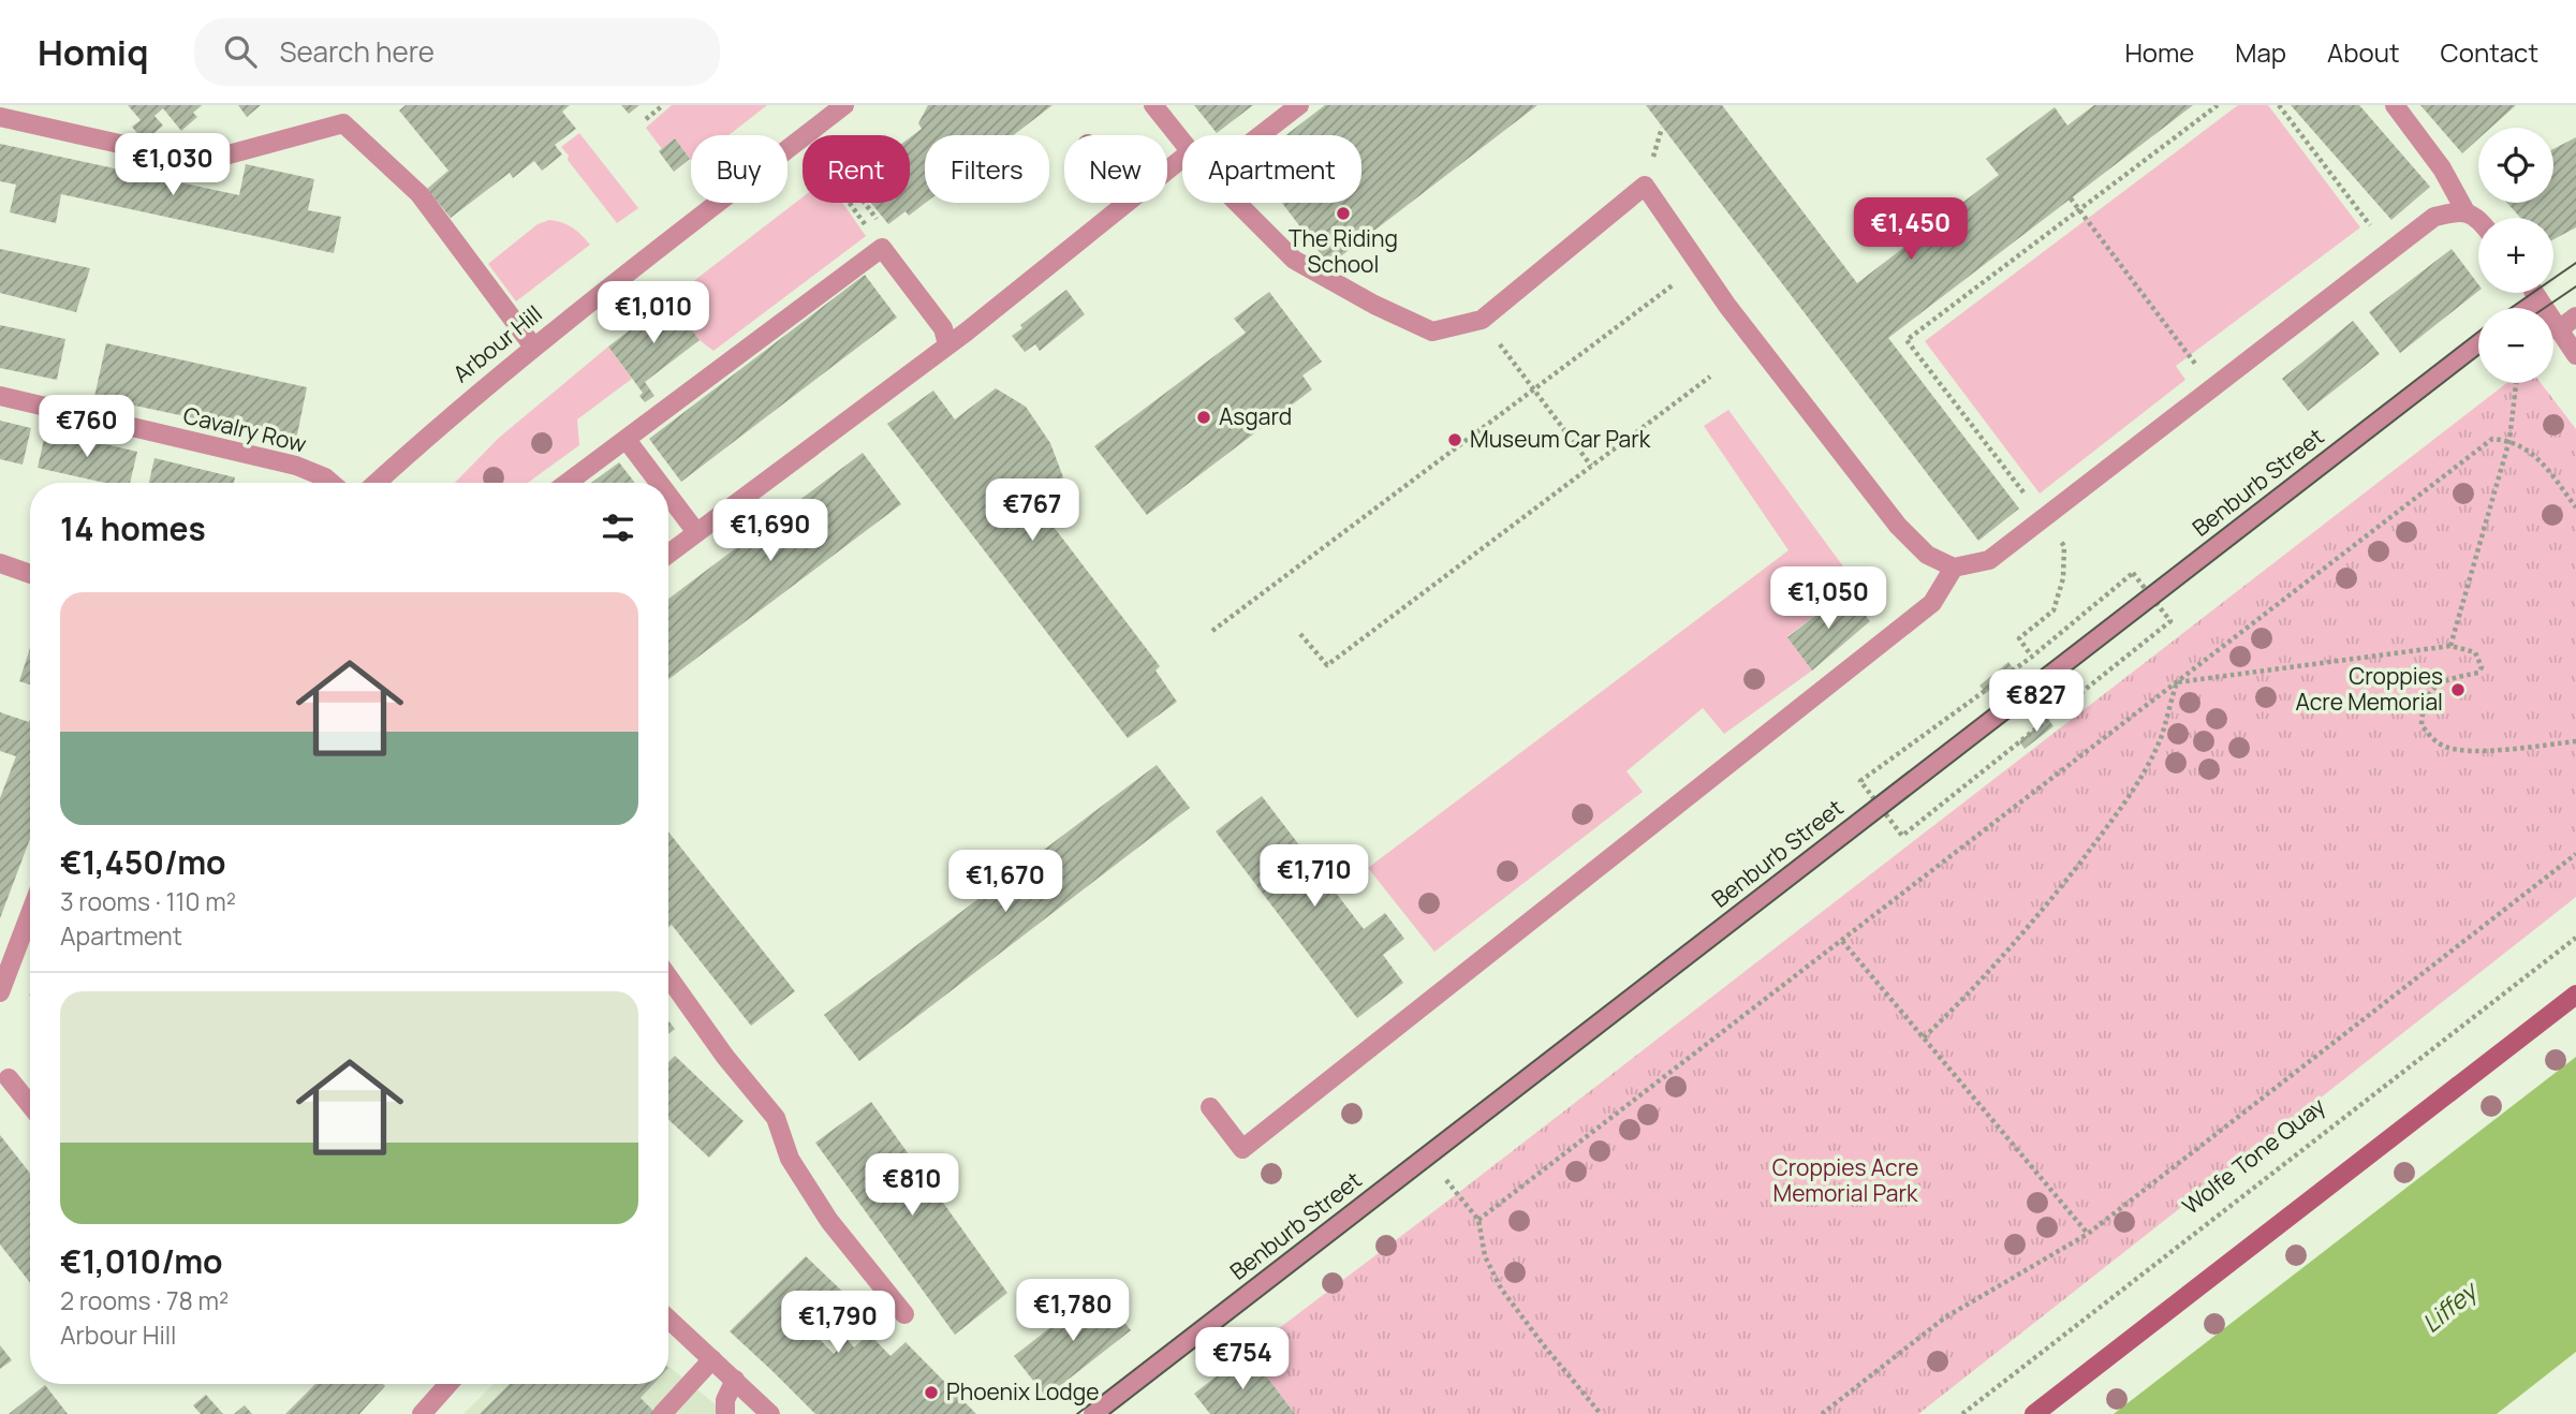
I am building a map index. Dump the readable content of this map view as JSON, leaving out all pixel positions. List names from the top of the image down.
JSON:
{
  "streets": {
    "street": ["Arbour Hill", "Cavalry Row", "Benburb Street"],
    "path": ["Wolfe Tone Quay"]
  },
  "water": ["Liffey"],
  "parks": ["Croppies Acre Memorial Park"],
  "places": [
    "The Riding School",
    "Asgard",
    "Museum Car Park",
    "Croppies Acre Memorial",
    "Phoenix Lodge"
  ],
  "page": {
    "header": "Homiq",
    "search": "Search here",
    "nav": [
      "Home",
      "Map",
      "About",
      "Contact"
    ],
    "map_buttons": ["+", "−"],
    "price": [
      "€1,030",
      "€1,450",
      "€1,010",
      "€760",
      "€767",
      "€1,690",
      "€1,050",
      "€827",
      "€1,710",
      "€1,670",
      "€810",
      "€1,780",
      "€1,790",
      "€754"
    ],
    "chip": [
      "Buy",
      "Rent",
      "Filters",
      "New",
      "Apartment"
    ],
    "heading": "14 homes",
    "list": [
      {
        "name": "€1,450/mo",
        "note": "3 rooms · 110 m² · Apartment"
      },
      {
        "name": "€1,010/mo",
        "note": "2 rooms · 78 m² · Arbour Hill"
      }
    ]
  }
}
